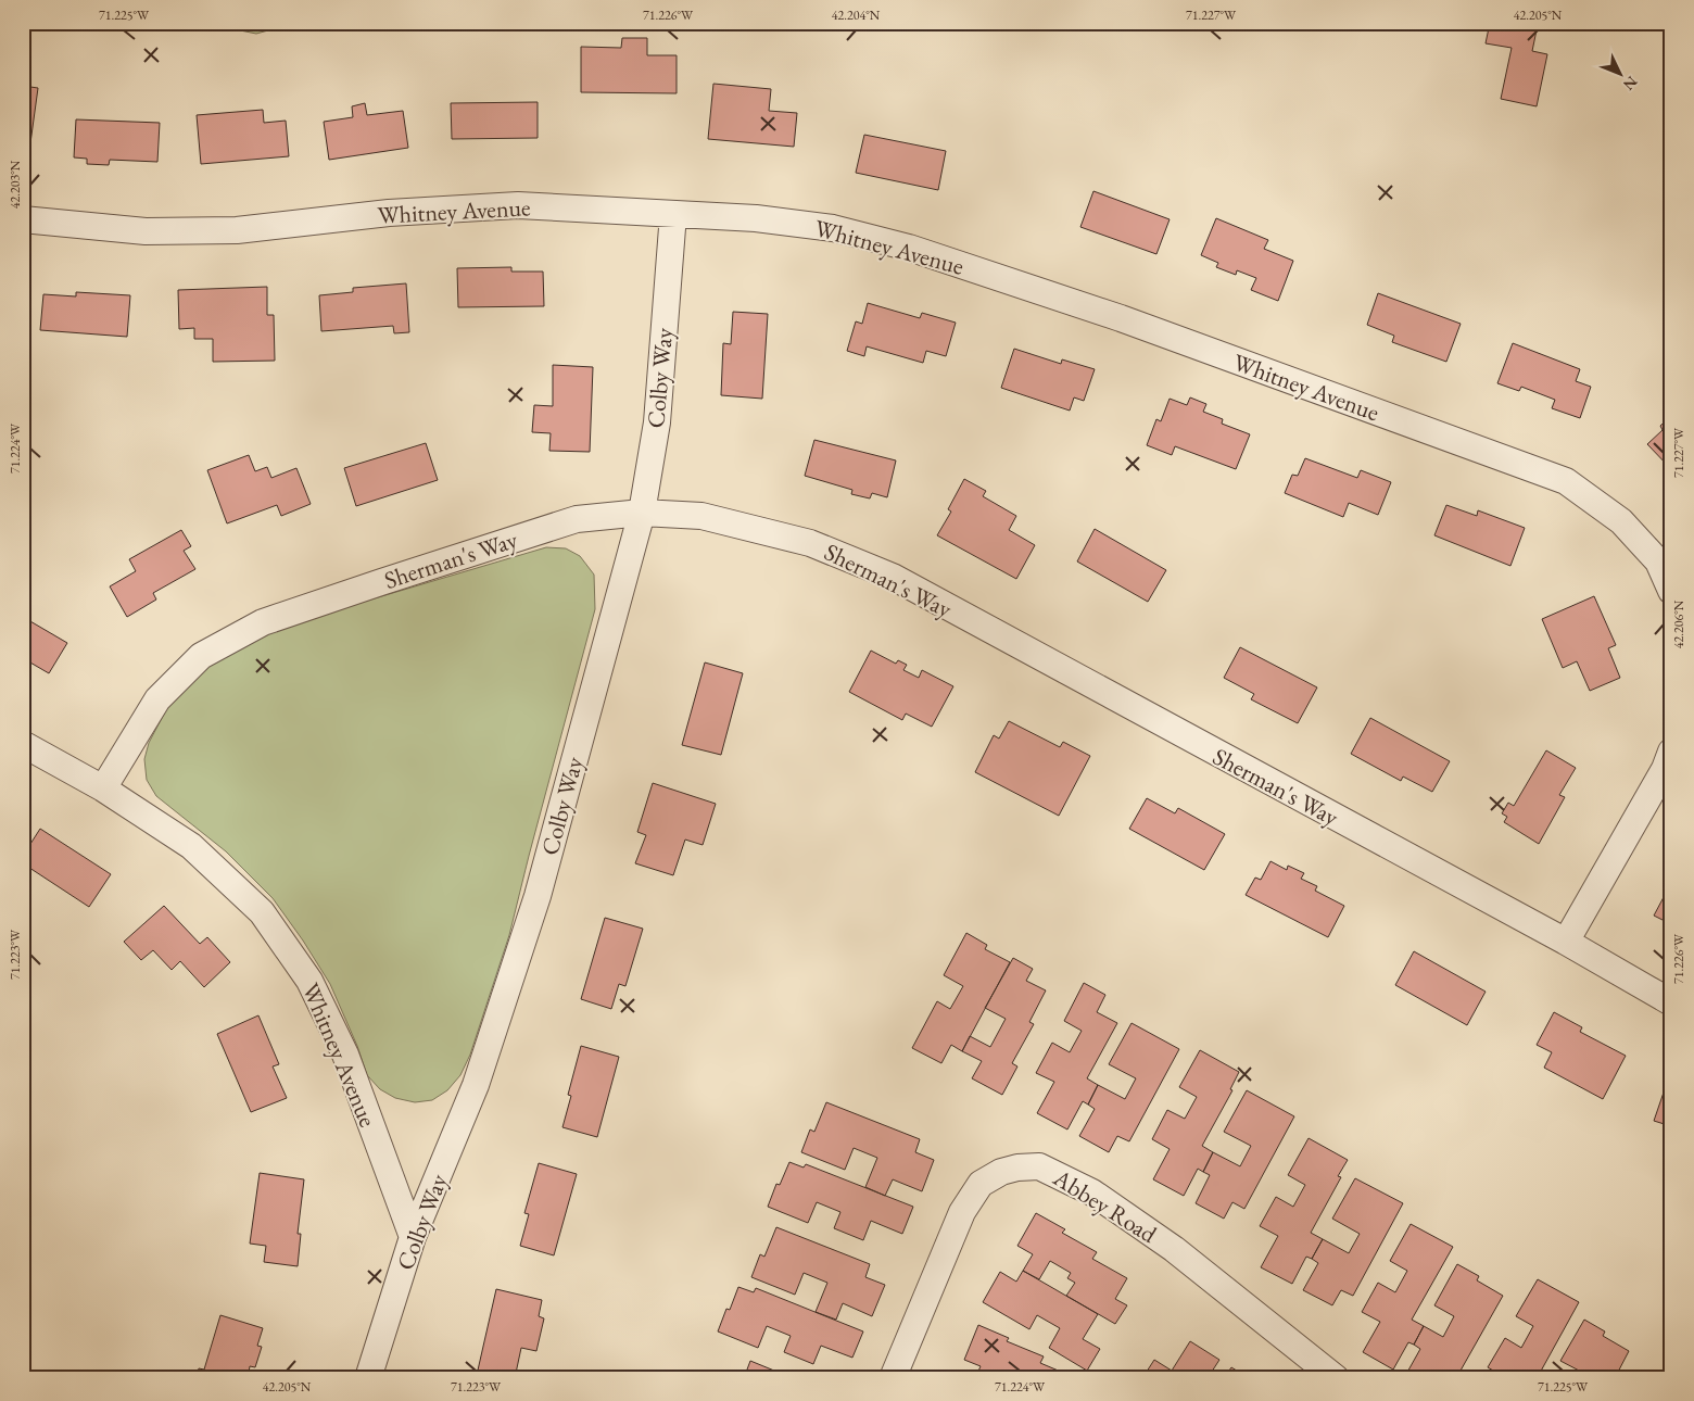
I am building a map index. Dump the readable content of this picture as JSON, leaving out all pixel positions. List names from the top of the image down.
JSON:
{
  "streets": {
    "street": [
      "Whitney Avenue",
      "Colby Way",
      "Sherman's Way",
      "Abbey Road"
    ]
  },
  "crossings": [
    ["Whitney Avenue", "Colby Way"],
    ["Whitney Avenue", "Sherman's Way"],
    ["Colby Way", "Sherman's Way"]
  ],
  "north": "bottom right",
  "coordinates": [
    "71.225°W",
    "71.226°W",
    "42.204°N",
    "71.227°W",
    "42.205°N",
    "42.203°N",
    "71.224°W",
    "42.206°N",
    "71.223°W"
  ]
}
